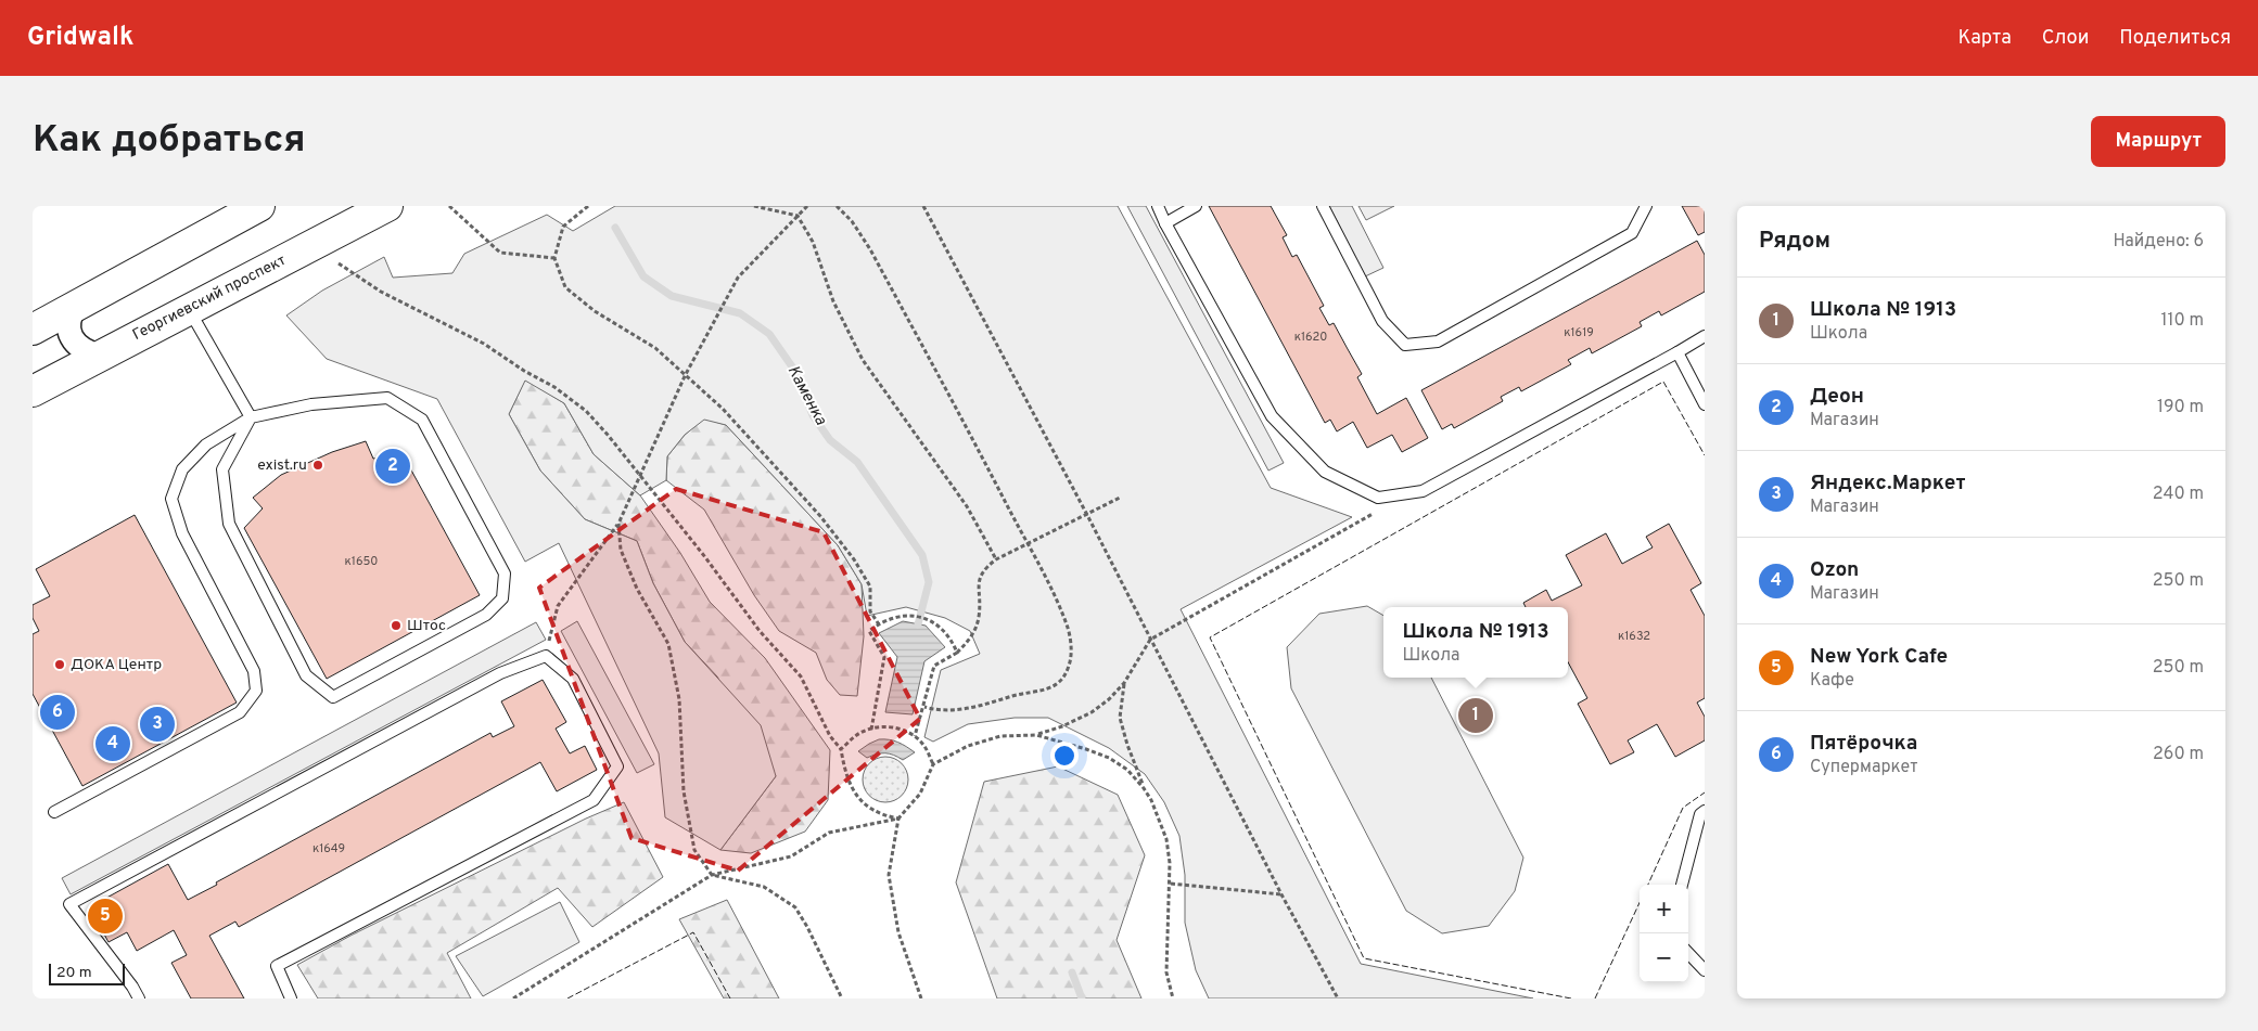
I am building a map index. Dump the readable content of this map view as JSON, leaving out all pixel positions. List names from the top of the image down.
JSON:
{
  "streets": {
    "main road": ["Георгиевский проспект"]
  },
  "water": ["Каменка"],
  "places": ["exist.ru", "Штос", "ДОКА Центр"],
  "house_numbers": [
    "к1619",
    "к1620",
    "к1650",
    "к1632",
    "к1649"
  ],
  "scale_bar": "20 m",
  "page": {
    "header": "Gridwalk",
    "nav": ["Карта", "Слои", "Поделиться"],
    "buttons": "Маршрут",
    "title": "Как добраться",
    "heading": ["Рядом", "Найдено: 6"],
    "list": [
      {
        "mark": "1",
        "name": "Школа № 1913",
        "note": "Школа",
        "value": "110 m"
      },
      {
        "mark": "2",
        "name": "Деон",
        "note": "Магазин",
        "value": "190 m"
      },
      {
        "mark": "3",
        "name": "Яндекс.Маркет",
        "note": "Магазин",
        "value": "240 m"
      },
      {
        "mark": "4",
        "name": "Ozon",
        "note": "Магазин",
        "value": "250 m"
      },
      {
        "mark": "5",
        "name": "New York Cafe",
        "note": "Кафе",
        "value": "250 m"
      },
      {
        "mark": "6",
        "name": "Пятёрочка",
        "note": "Супермаркет",
        "value": "260 m"
      }
    ],
    "pins": [
      "2",
      "6",
      "1",
      "3",
      "4",
      "5"
    ],
    "popup": ["Школа № 1913", "Школа"],
    "map_buttons": ["+", "−"],
    "scale": "20 m"
  }
}
